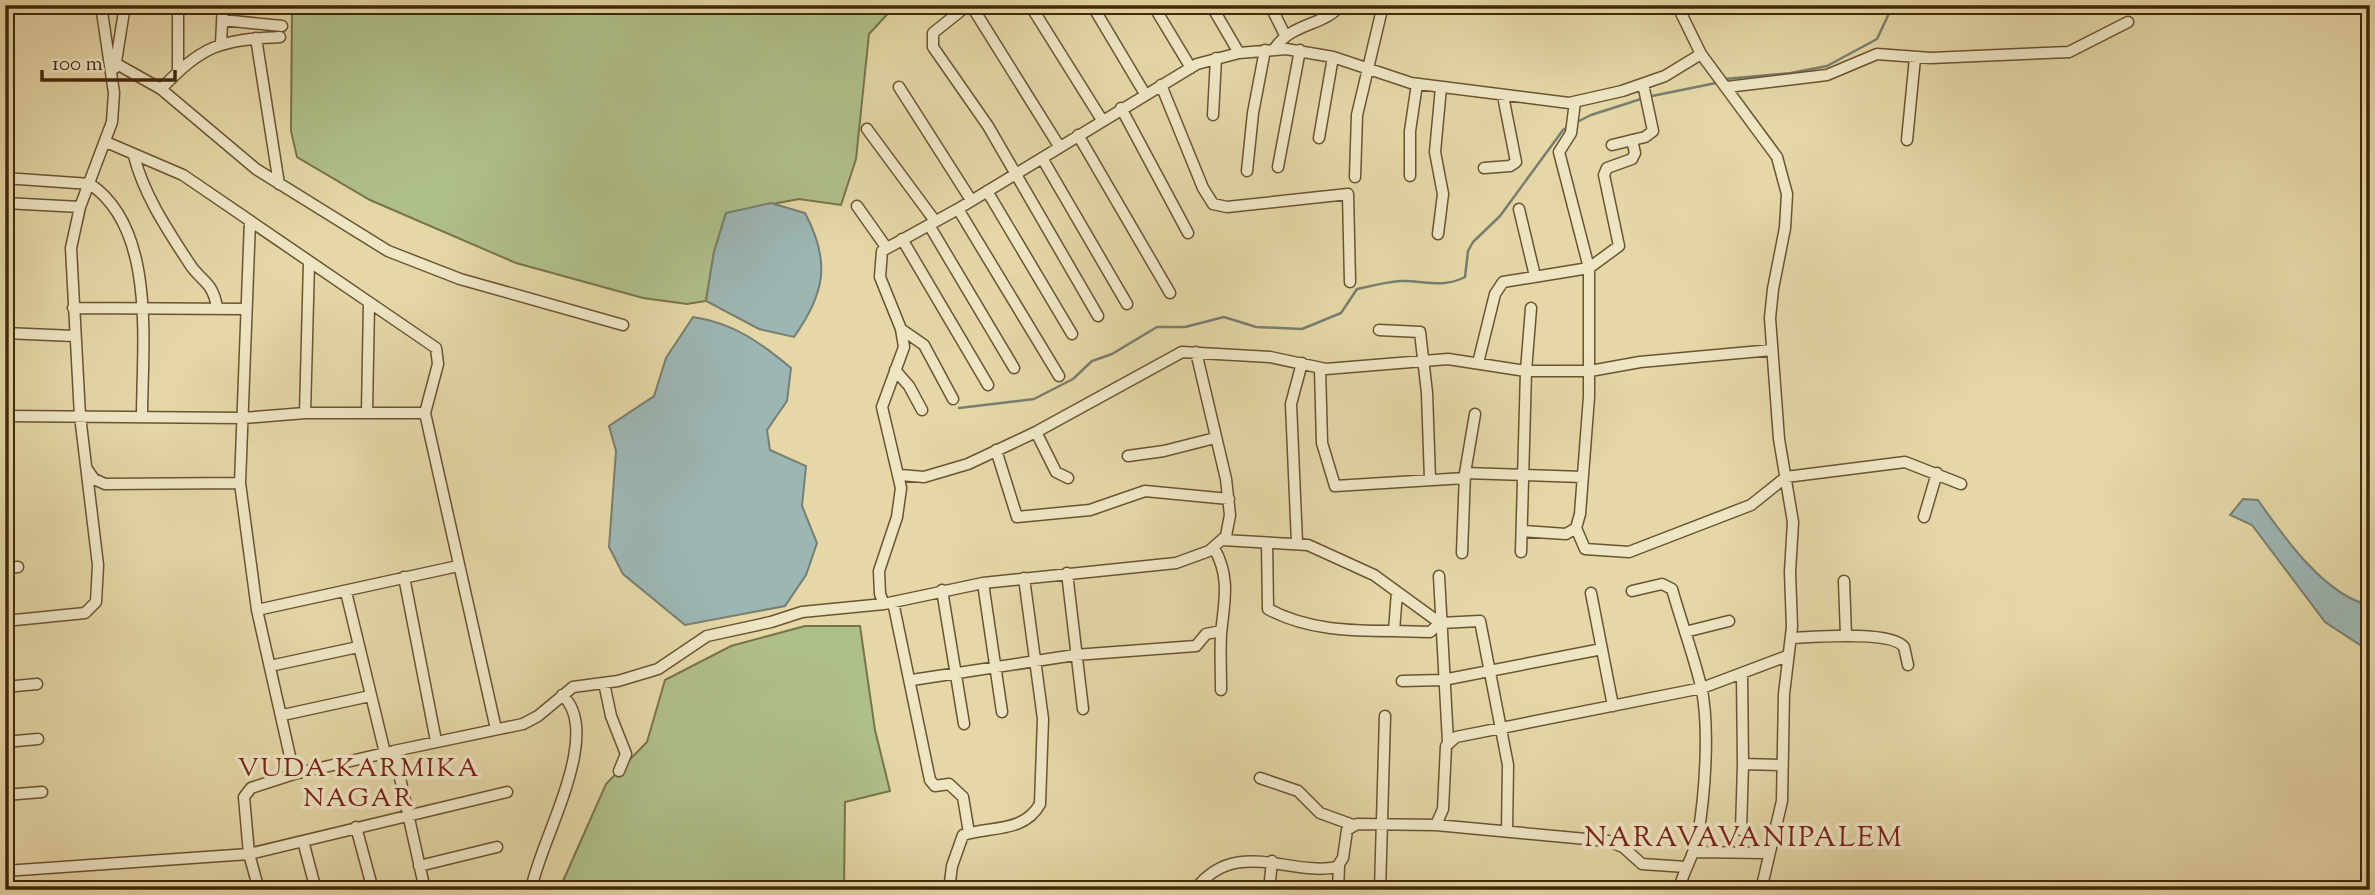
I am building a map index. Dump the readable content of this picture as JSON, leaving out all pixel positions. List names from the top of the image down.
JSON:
{
  "districts": ["VUDA KARMIKA NAGAR", "NARAVAVANIPALEM"],
  "scale_bar": "100 m"
}
